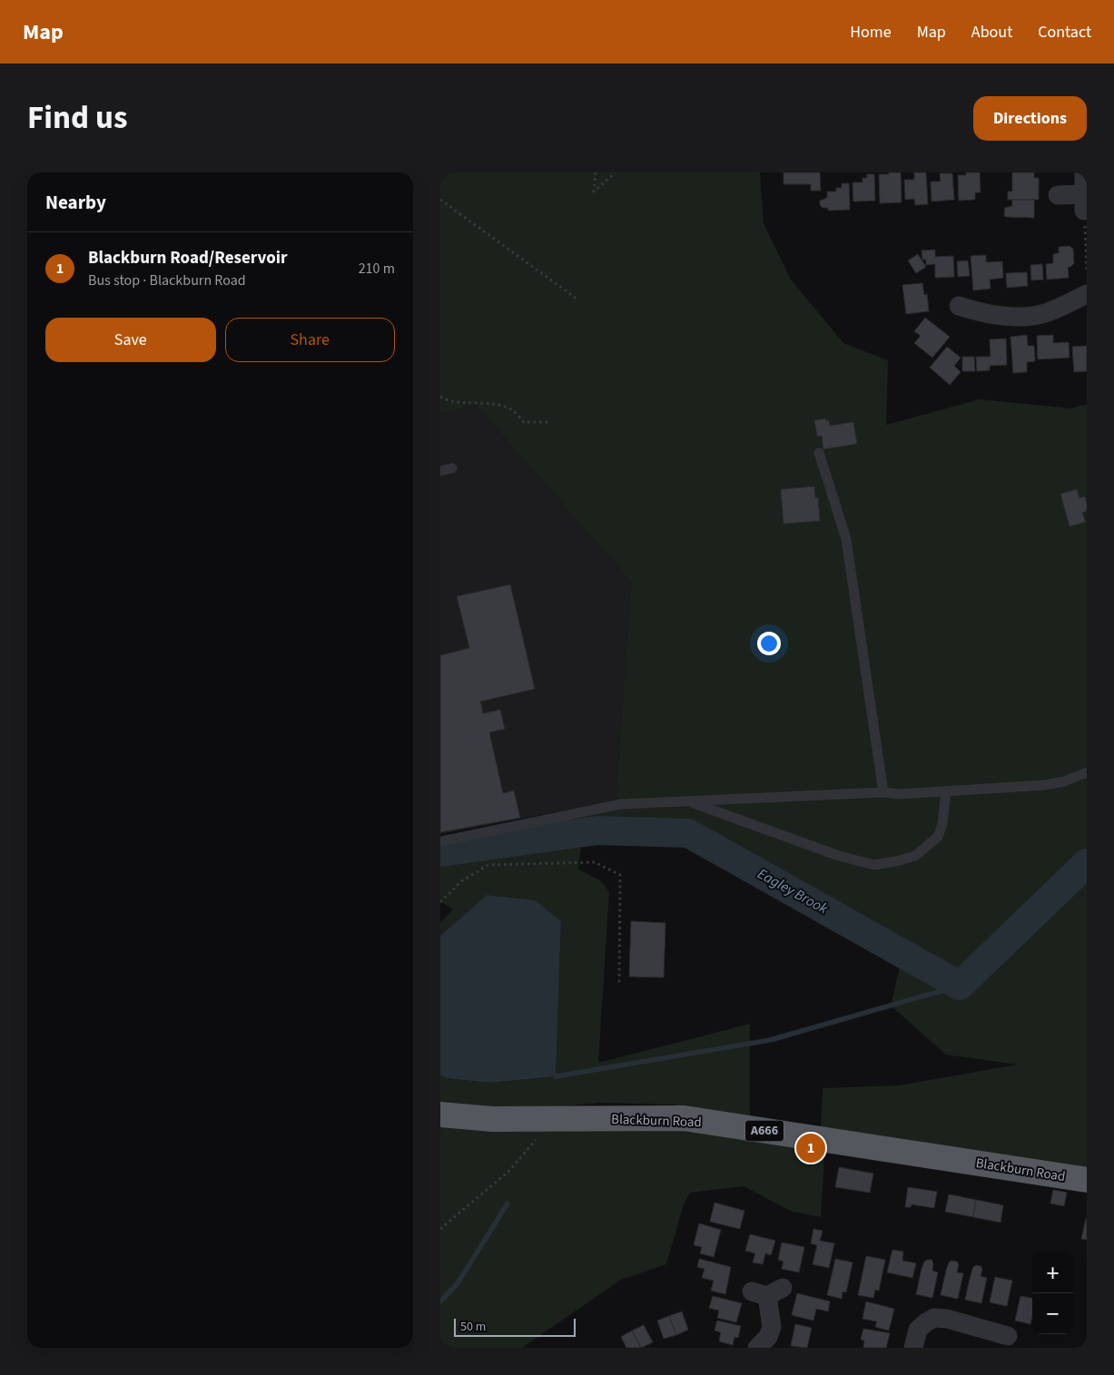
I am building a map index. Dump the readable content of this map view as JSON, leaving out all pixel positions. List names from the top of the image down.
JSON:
{
  "streets": {
    "highway": ["Blackburn Road", "A666"]
  },
  "water": ["Eagley Brook"],
  "scale_bar": "50 m",
  "page": {
    "header": "Map",
    "nav": [
      "Home",
      "Map",
      "About",
      "Contact"
    ],
    "title": "Find us",
    "buttons": [
      "Directions",
      ["Save", "Share"]
    ],
    "heading": "Nearby",
    "list": [
      {
        "mark": "1",
        "name": "Blackburn Road/Reservoir",
        "note": "Bus stop · Blackburn Road",
        "value": "210 m"
      }
    ],
    "pins": "1",
    "map_buttons": ["+", "−"],
    "scale": "50 m"
  }
}
